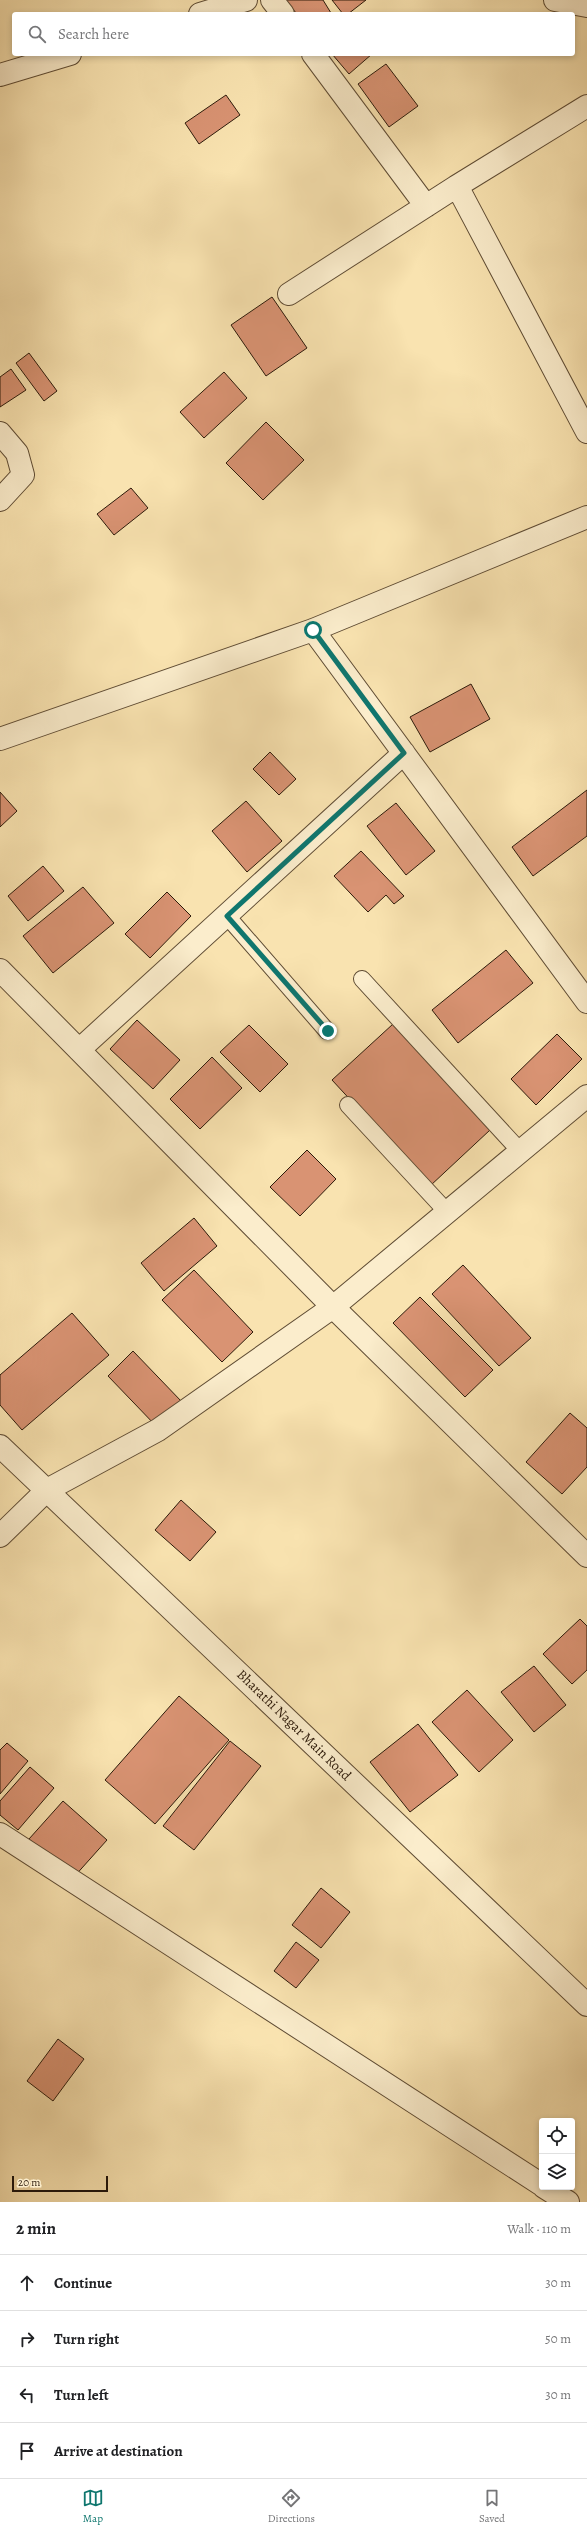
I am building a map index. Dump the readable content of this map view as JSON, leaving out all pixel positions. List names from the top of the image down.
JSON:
{
  "streets": {
    "street": ["Bharathi Nagar Main Road"]
  },
  "scale_bar": "20 m",
  "page": {
    "search": "Search here",
    "scale": "20 m",
    "heading": ["2 min", "Walk · 110 m"],
    "list": [
      ["Continue", "30 m"],
      ["Turn right", "50 m"],
      ["Turn left", "30 m"],
      "Arrive at destination"
    ],
    "nav": ["Map", "Directions", "Saved"]
  }
}
